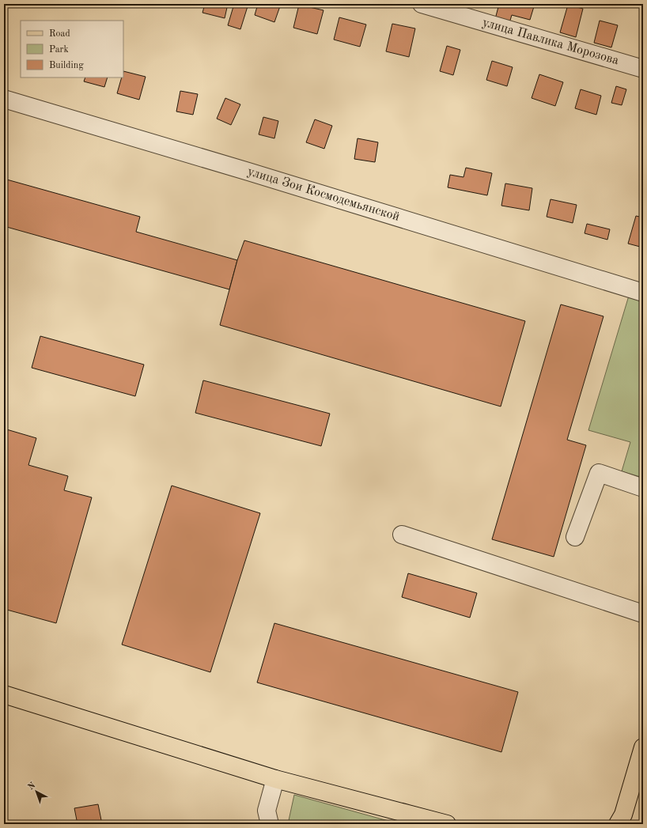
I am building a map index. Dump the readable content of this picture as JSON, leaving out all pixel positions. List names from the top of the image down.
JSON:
{
  "streets": {
    "street": ["улица Павлика Морозова", "улица Зои Космодемьянской"]
  },
  "legend": ["Road", "Park", "Building"],
  "north": "top left"
}
